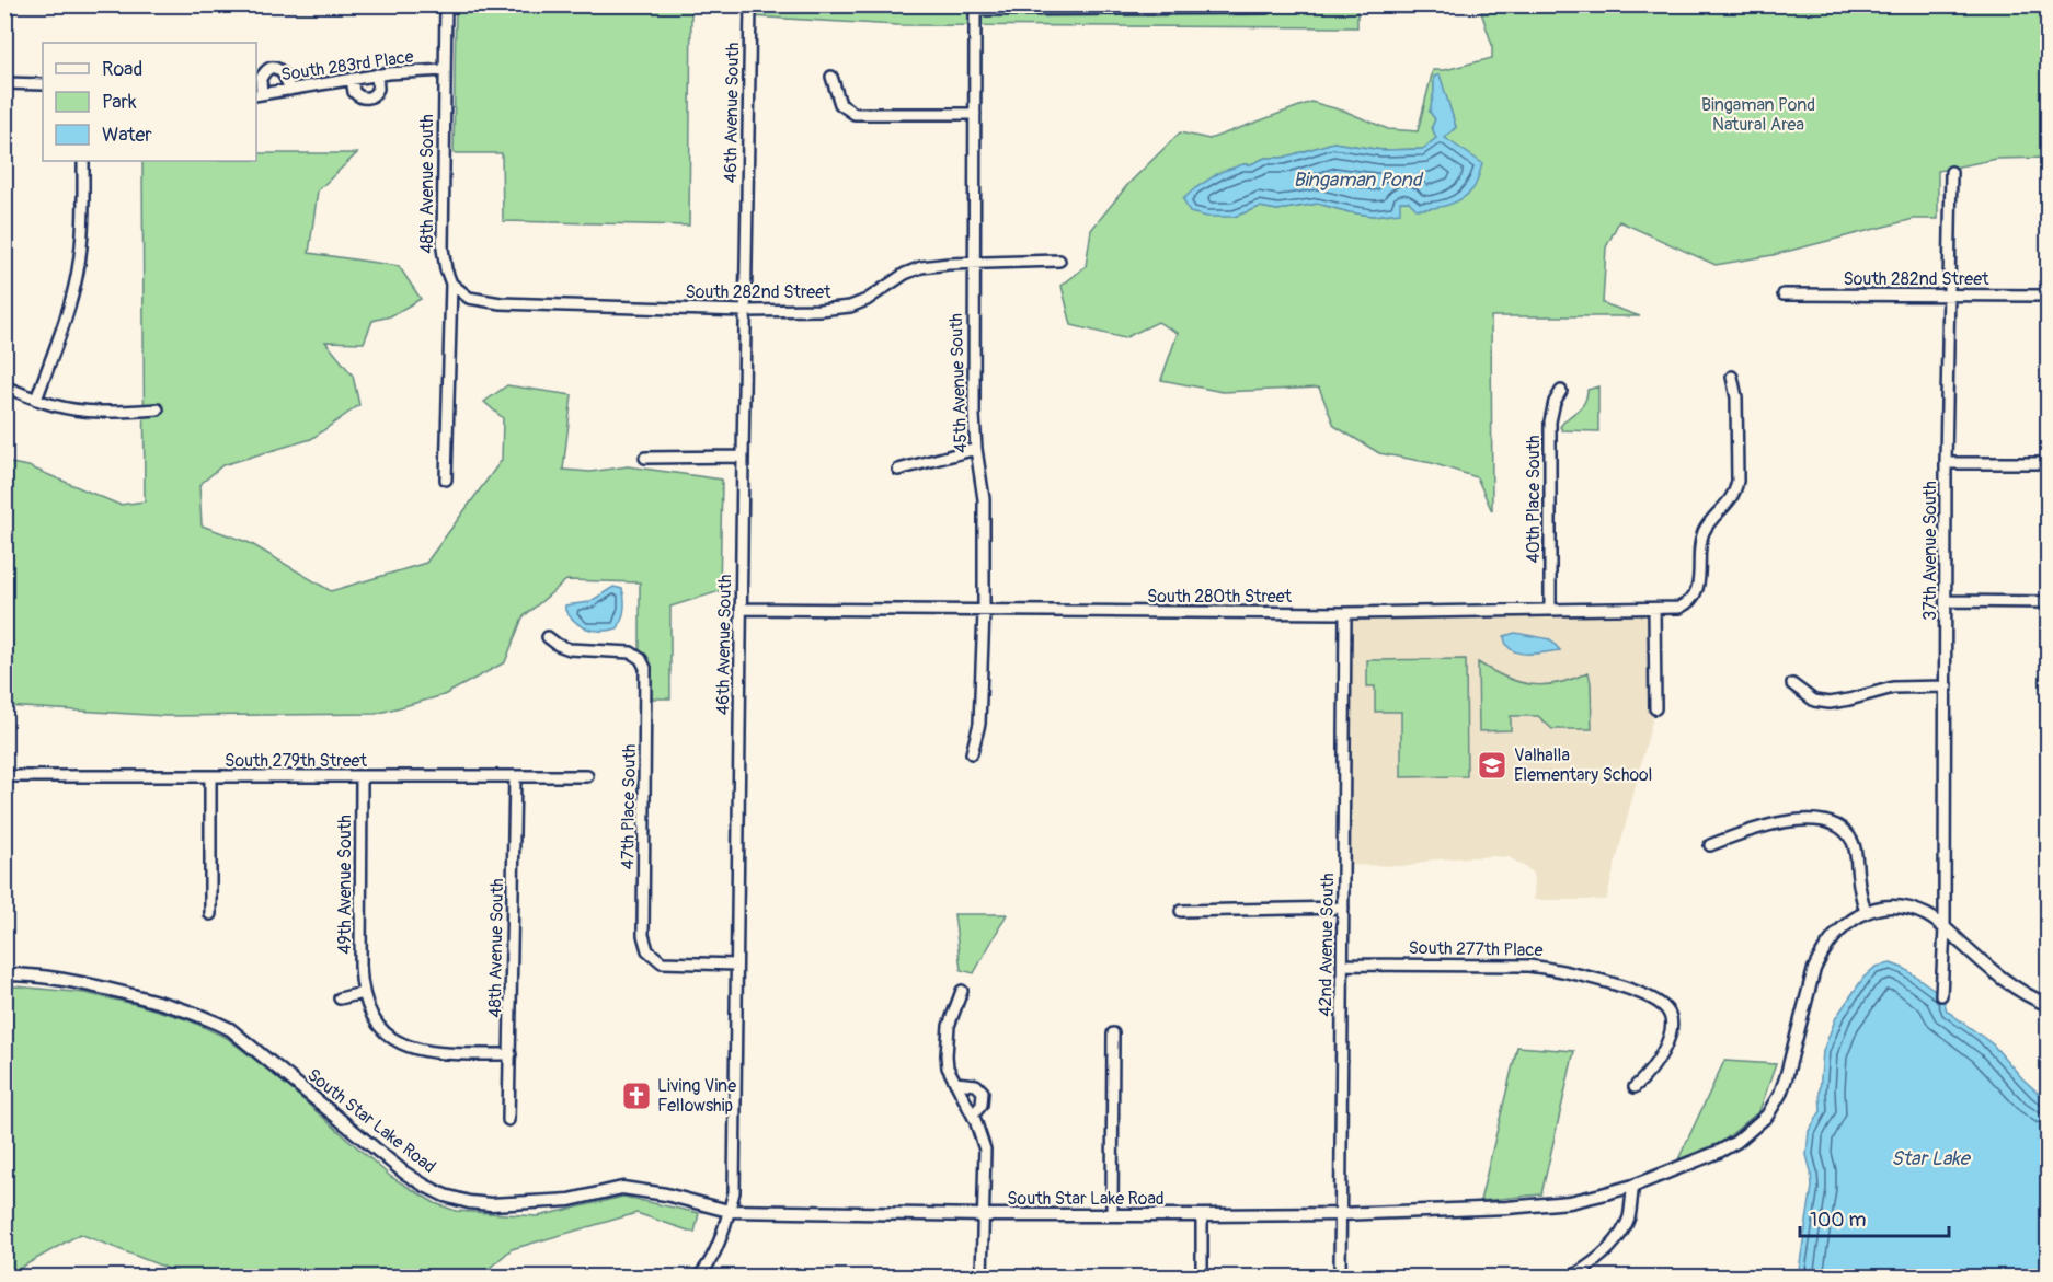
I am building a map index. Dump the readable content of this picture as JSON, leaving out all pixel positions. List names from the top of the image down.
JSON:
{
  "streets": {
    "street": [
      "South 283rd Place",
      "46th Avenue South",
      "48th Avenue South",
      "South 282nd Street",
      "45th Avenue South",
      "40th Place South",
      "37th Avenue South",
      "South 280th Street",
      "South 279th Street",
      "47th Place South",
      "49th Avenue South",
      "42nd Avenue South",
      "South 277th Place",
      "South Star Lake Road"
    ]
  },
  "crossings": [
    ["South 283rd Place", "48th Avenue South"],
    ["46th Avenue South", "South 282nd Street"],
    ["46th Avenue South", "South 280th Street"],
    ["46th Avenue South", "47th Place South"],
    ["46th Avenue South", "South Star Lake Road"],
    ["48th Avenue South", "South 282nd Street"],
    ["48th Avenue South", "South 279th Street"],
    ["48th Avenue South", "49th Avenue South"],
    ["South 282nd Street", "45th Avenue South"],
    ["South 282nd Street", "37th Avenue South"],
    ["45th Avenue South", "South 280th Street"],
    ["40th Place South", "South 280th Street"],
    ["South 280th Street", "42nd Avenue South"],
    ["South 279th Street", "49th Avenue South"],
    ["42nd Avenue South", "South 277th Place"],
    ["42nd Avenue South", "South Star Lake Road"]
  ],
  "water": ["Bingaman Pond", "Star Lake"],
  "parks": ["Bingaman Pond Natural Area"],
  "places": {
    "school or university": ["Valhalla Elementary School"],
    "church": ["Living Vine Fellowship"]
  },
  "legend": ["Road", "Park", "Water"],
  "scale_bar": "100 m"
}
